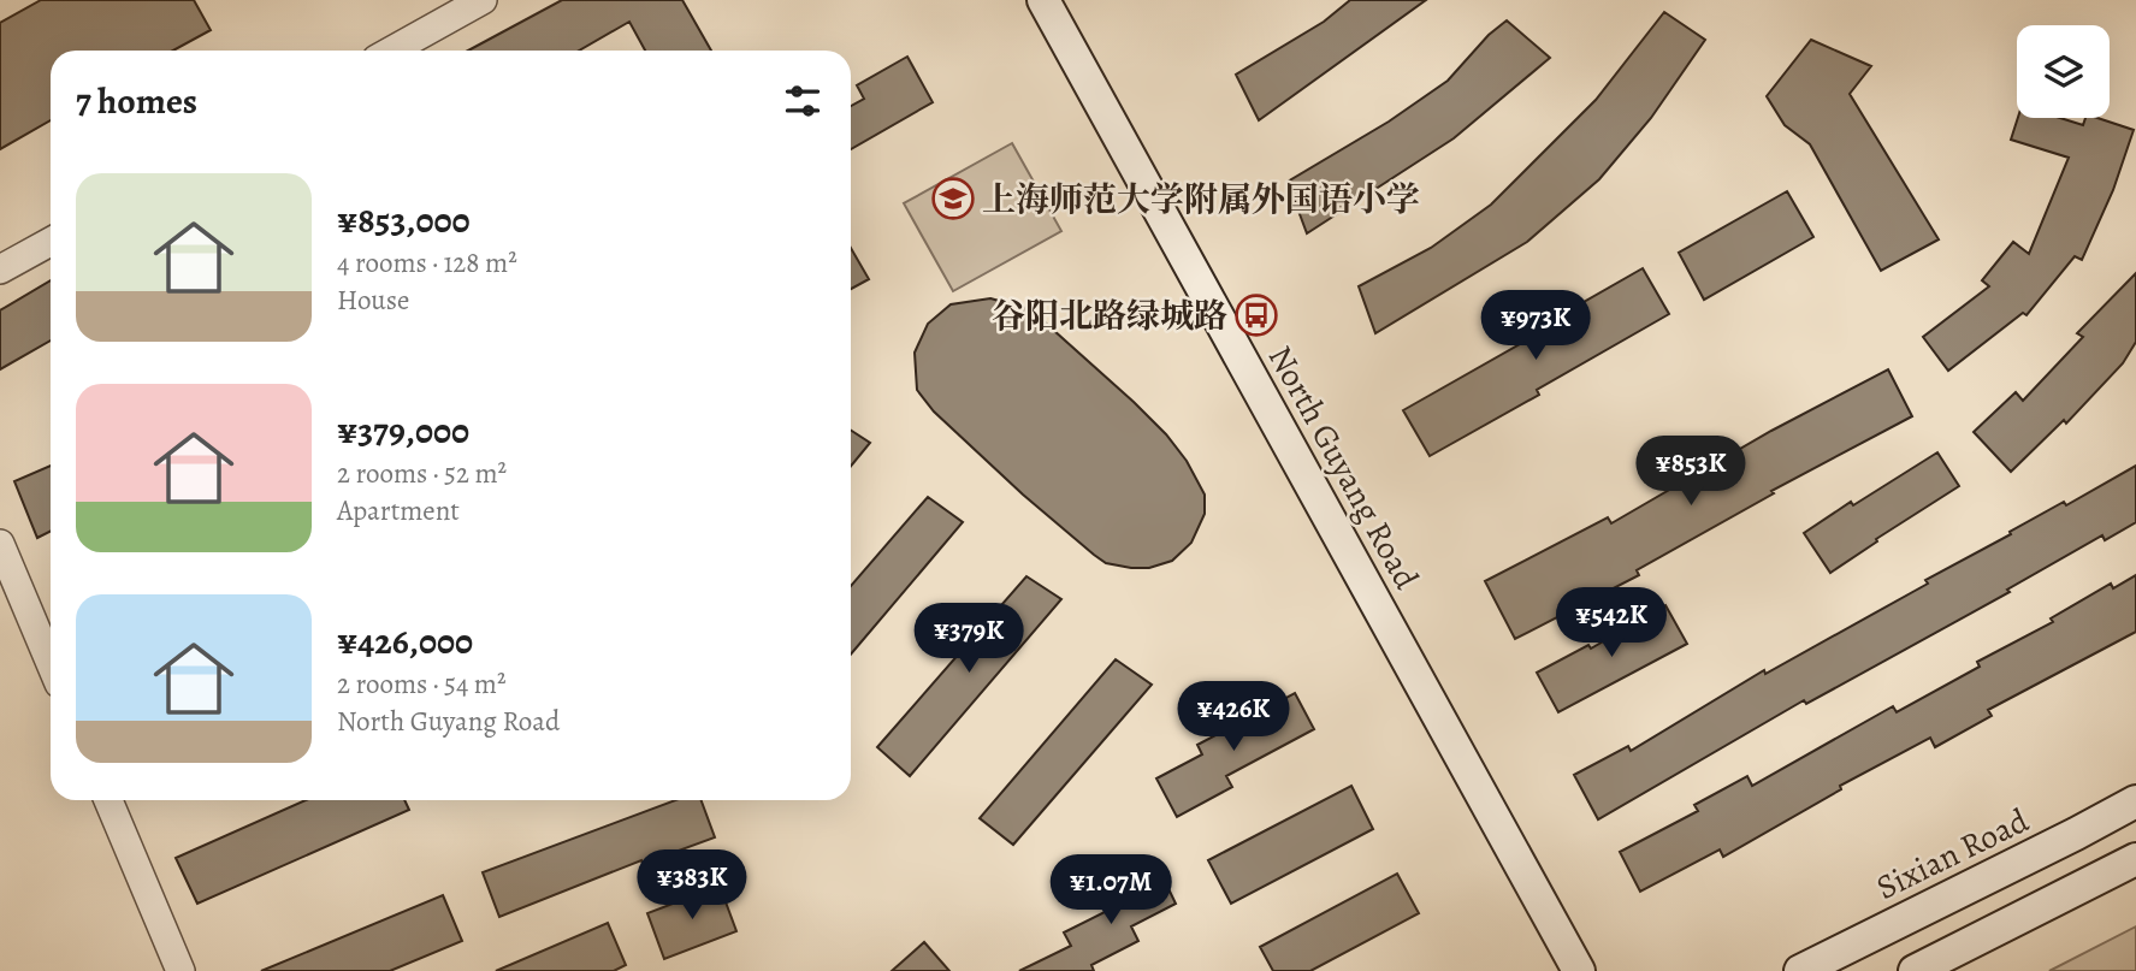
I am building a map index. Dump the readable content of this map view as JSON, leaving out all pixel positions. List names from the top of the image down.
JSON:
{
  "streets": {
    "main road": ["North Guyang Road", "Sixian Road"]
  },
  "places": {
    "school or university": ["上海师范大学附属外国语小学"],
    "bus stop": ["谷阳北路绿城路"]
  },
  "page": {
    "heading": "7 homes",
    "list": [
      {
        "name": "¥853,000",
        "note": "4 rooms · 128 m² · House"
      },
      {
        "name": "¥379,000",
        "note": "2 rooms · 52 m² · Apartment"
      },
      {
        "name": "¥426,000",
        "note": "2 rooms · 54 m² · North Guyang Road"
      }
    ],
    "price": [
      "¥973K",
      "¥853K",
      "¥542K",
      "¥379K",
      "¥426K",
      "¥383K",
      "¥1.07M"
    ]
  }
}
